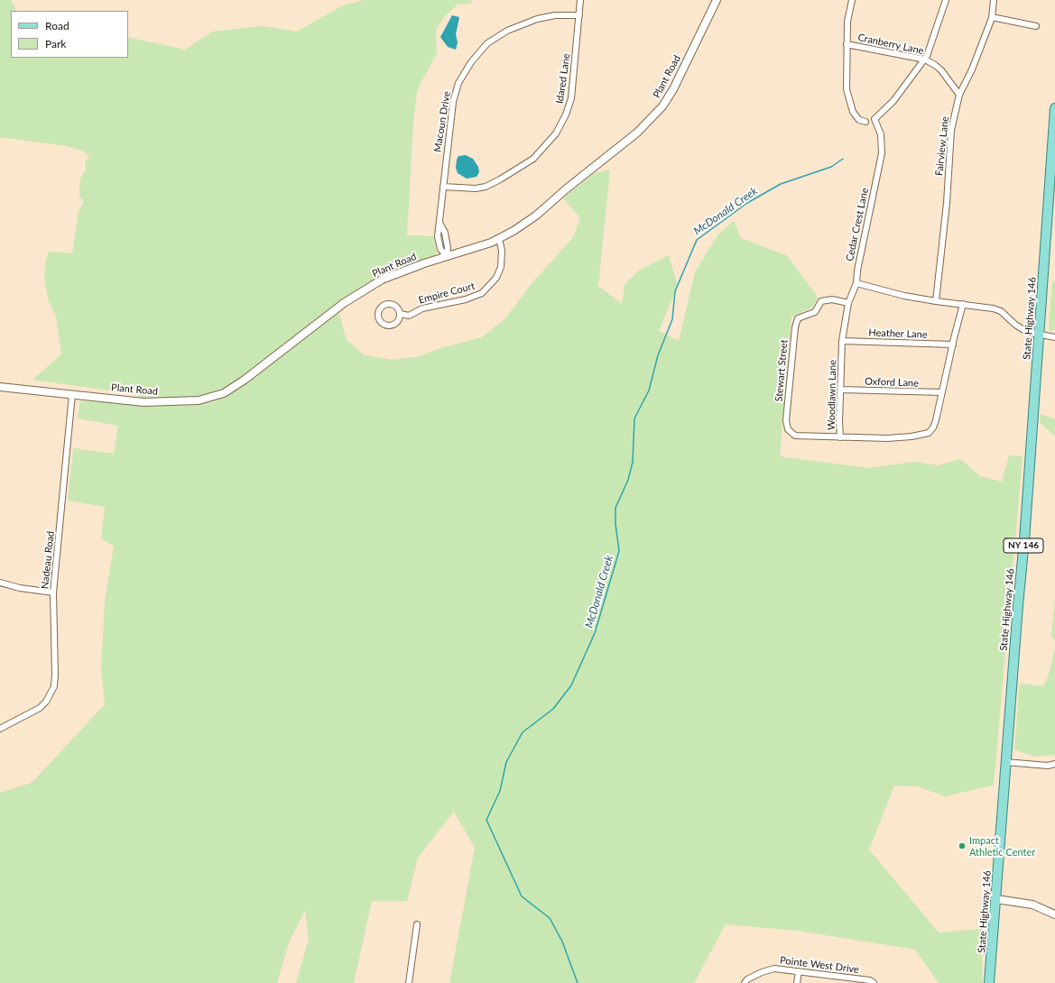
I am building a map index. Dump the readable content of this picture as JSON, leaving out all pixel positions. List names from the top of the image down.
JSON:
{
  "streets": {
    "main road": ["State Highway 146", "NY 146"],
    "street": [
      "Cranberry Lane",
      "Plant Road",
      "Idared Lane",
      "Macoun Drive",
      "Fairview Lane",
      "Cedar Crest Lane",
      "Empire Court",
      "Heather Lane",
      "Stewart Street",
      "Oxford Lane",
      "Woodlawn Lane",
      "Nadeau Road",
      "Pointe West Drive"
    ]
  },
  "crossings": [
    ["Cranberry Lane", "Fairview Lane"],
    ["Cranberry Lane", "Cedar Crest Lane"],
    ["Plant Road", "Macoun Drive"],
    ["Plant Road", "Empire Court"],
    ["Plant Road", "Nadeau Road"],
    ["Idared Lane", "Macoun Drive"],
    ["Cedar Crest Lane", "Woodlawn Lane"],
    ["Heather Lane", "Woodlawn Lane"],
    ["Stewart Street", "Woodlawn Lane"],
    ["Oxford Lane", "Woodlawn Lane"]
  ],
  "water": ["McDonald Creek"],
  "places": ["Impact Athletic Center"],
  "legend": ["Road", "Park"]
}
